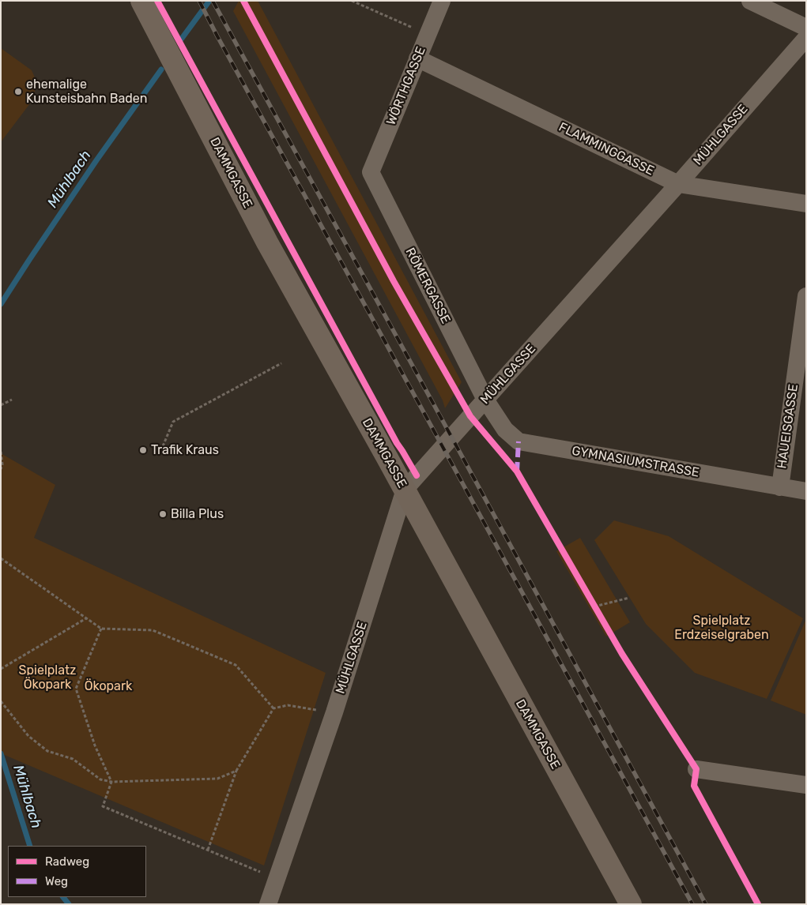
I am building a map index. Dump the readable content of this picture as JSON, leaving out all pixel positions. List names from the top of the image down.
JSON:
{
  "streets": {
    "main road": ["DAMMGASSE"],
    "street": [
      "WÖRTHGASSE",
      "MÜHLGASSE",
      "FLAMMINGGASSE",
      "RÖMERGASSE",
      "HAUEISGASSE",
      "GYMNASIUMSTRASSE"
    ]
  },
  "crossings": [
    ["WÖRTHGASSE", "FLAMMINGGASSE"],
    ["WÖRTHGASSE", "RÖMERGASSE"],
    ["MÜHLGASSE", "FLAMMINGGASSE"],
    ["MÜHLGASSE", "DAMMGASSE"],
    ["MÜHLGASSE", "RÖMERGASSE"],
    ["MÜHLGASSE", "GYMNASIUMSTRASSE"],
    ["RÖMERGASSE", "GYMNASIUMSTRASSE"],
    ["HAUEISGASSE", "GYMNASIUMSTRASSE"]
  ],
  "water": ["Mühlbach"],
  "parks": ["Spielplatz Erdzeiselgraben", "Spielplatz Ökopark", "Ökopark"],
  "places": ["ehemalige Kunsteisbahn Baden", "Trafik Kraus", "Billa Plus"],
  "legend": ["Radweg", "Weg"]
}
